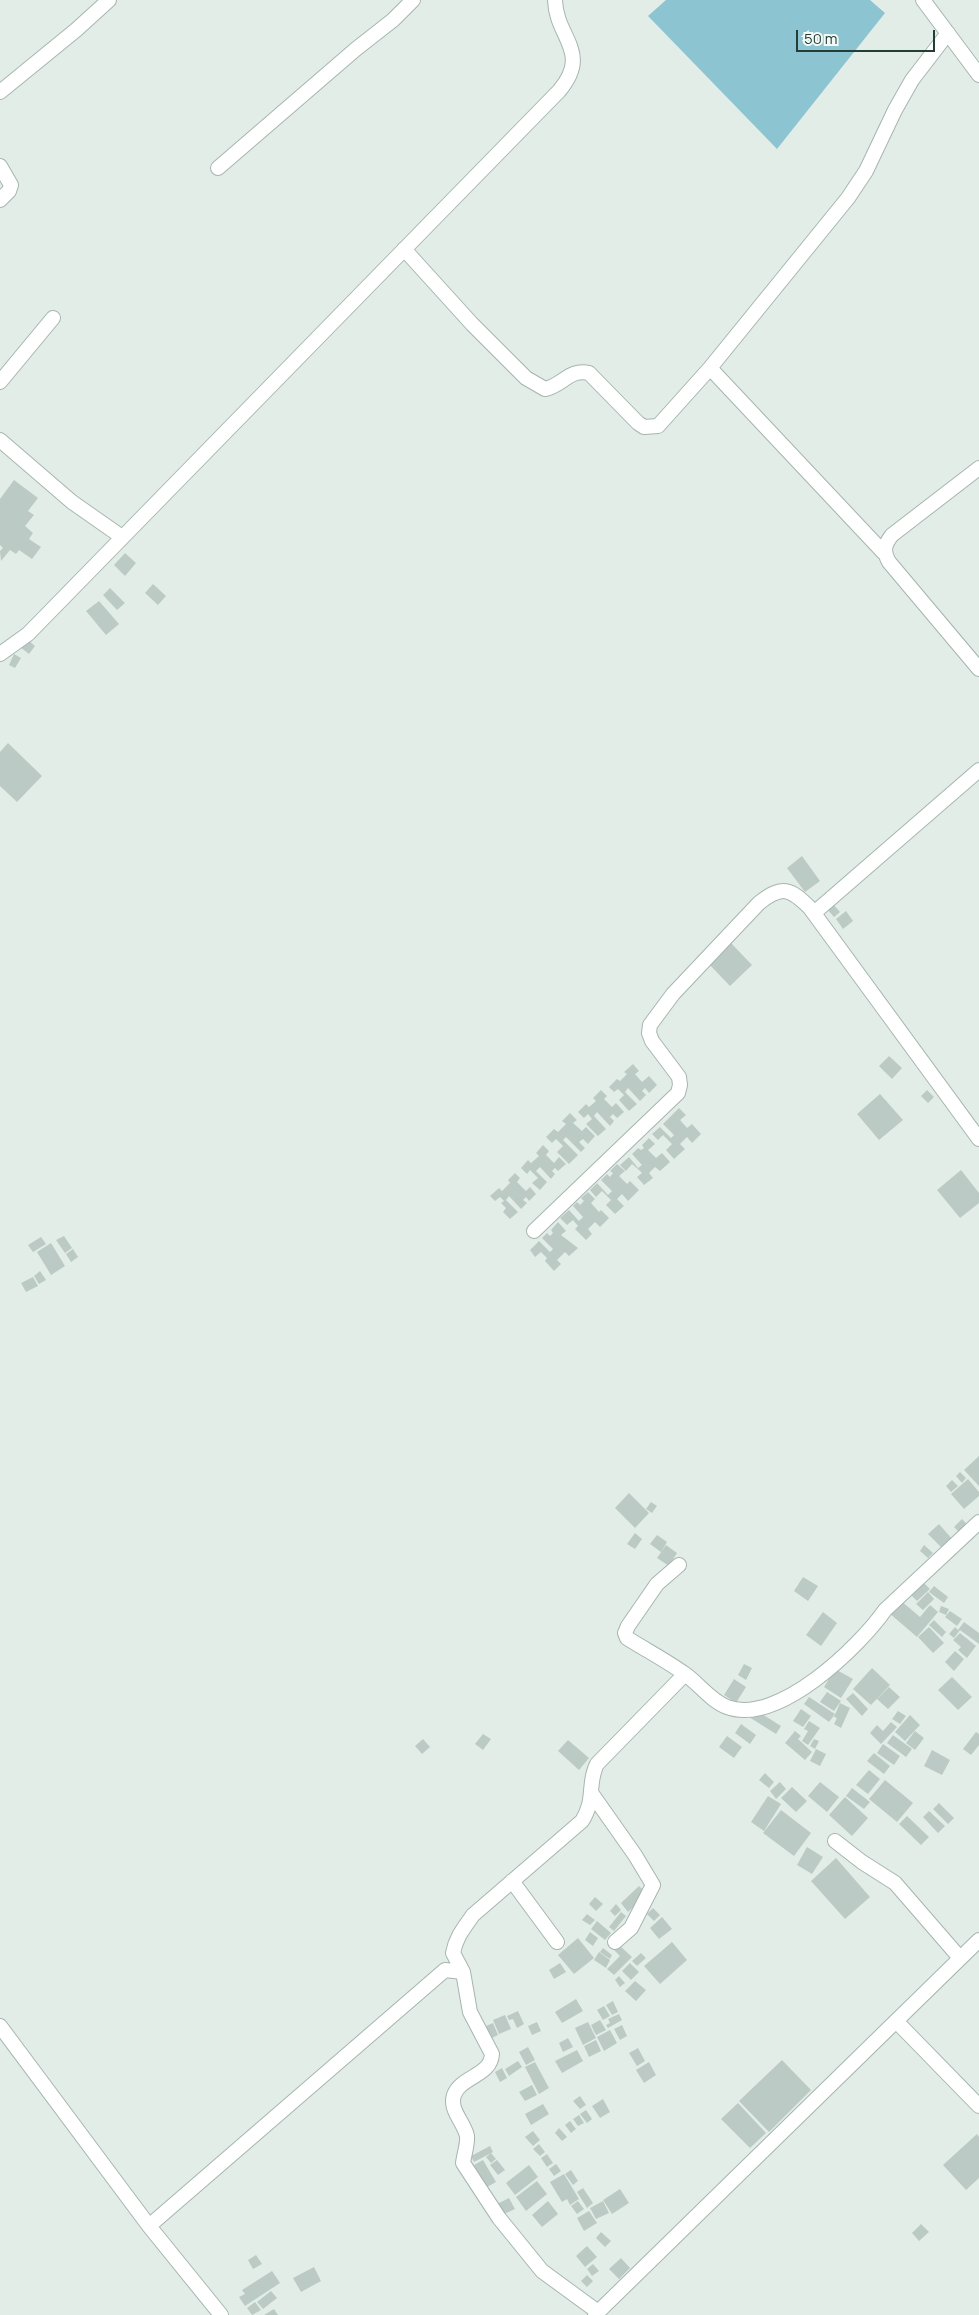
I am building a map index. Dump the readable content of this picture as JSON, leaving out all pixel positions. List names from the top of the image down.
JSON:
{
  "scale_bar": "50 m"
}
